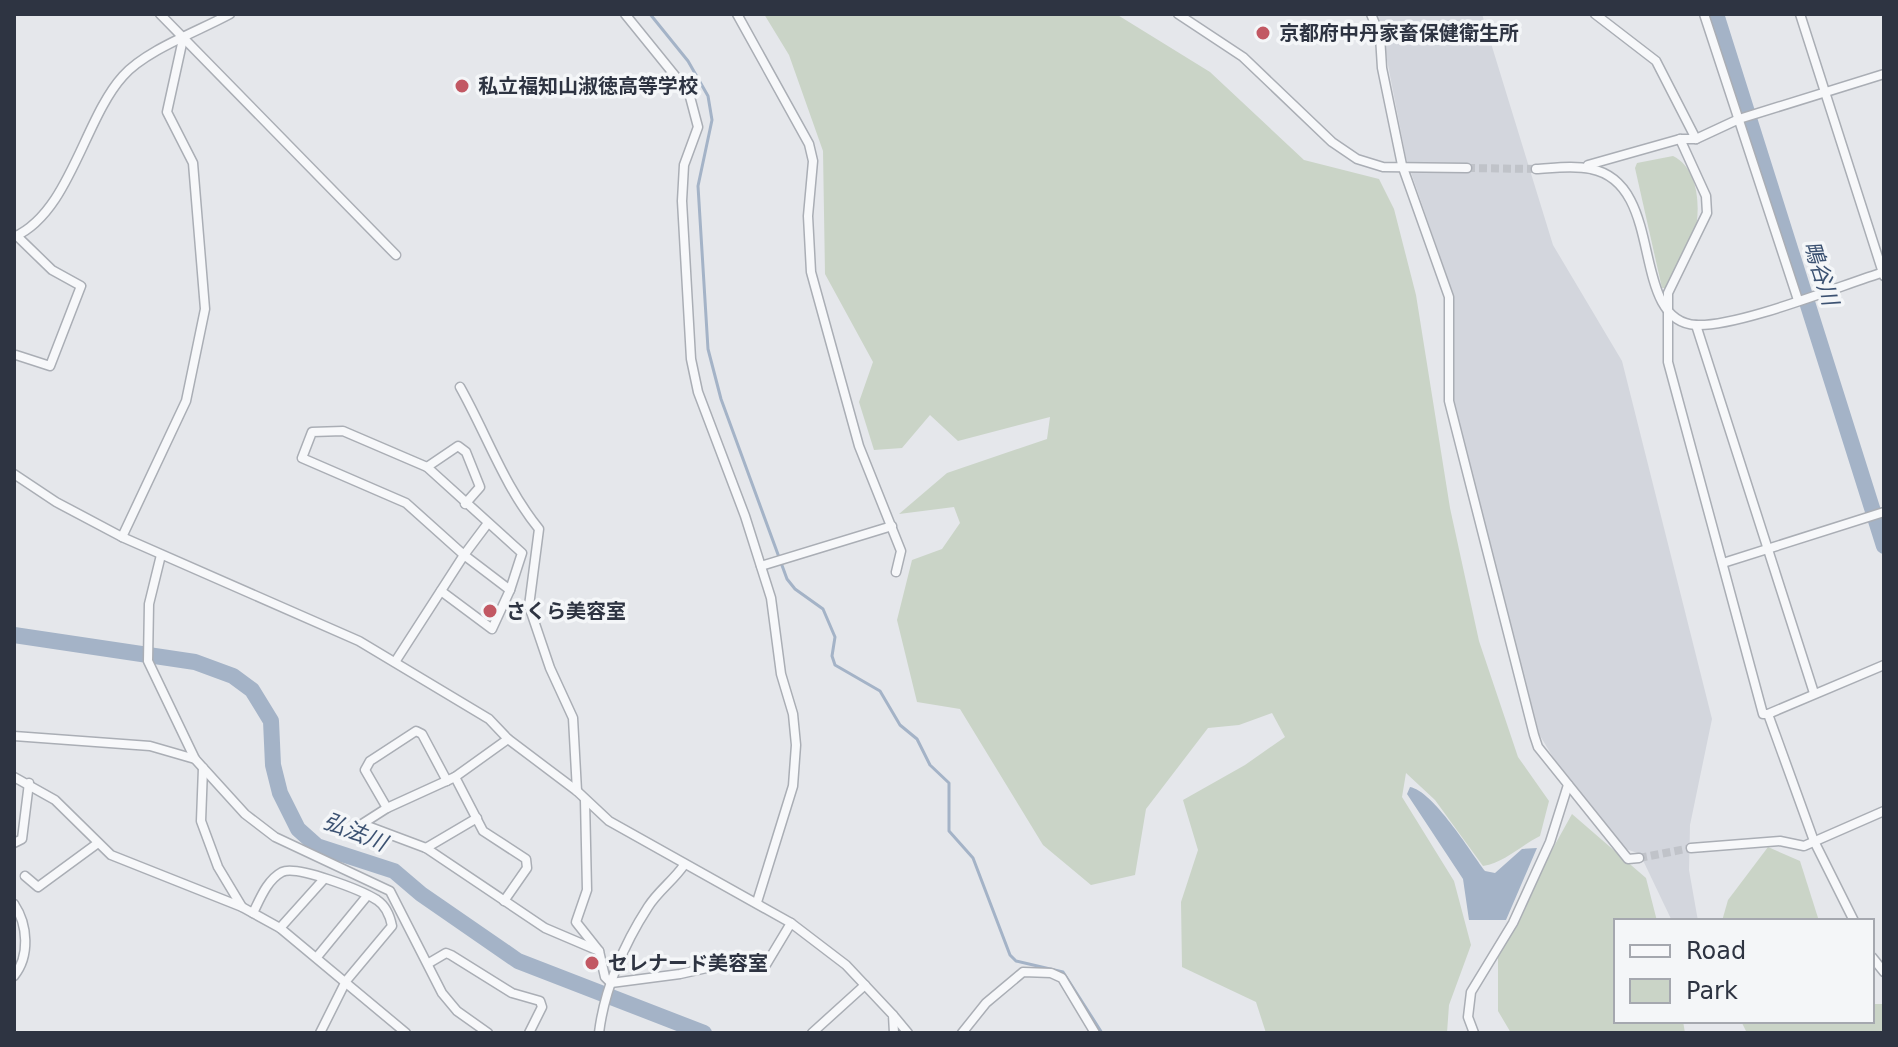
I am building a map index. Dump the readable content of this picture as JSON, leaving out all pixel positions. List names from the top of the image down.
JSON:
{
  "water": ["鴫谷川", "弘法川"],
  "places": [
    "京都府中丹家畜保健衛生所",
    "私立福知山淑徳高等学校",
    "さくら美容室",
    "セレナード美容室"
  ],
  "legend": ["Road", "Park"]
}
